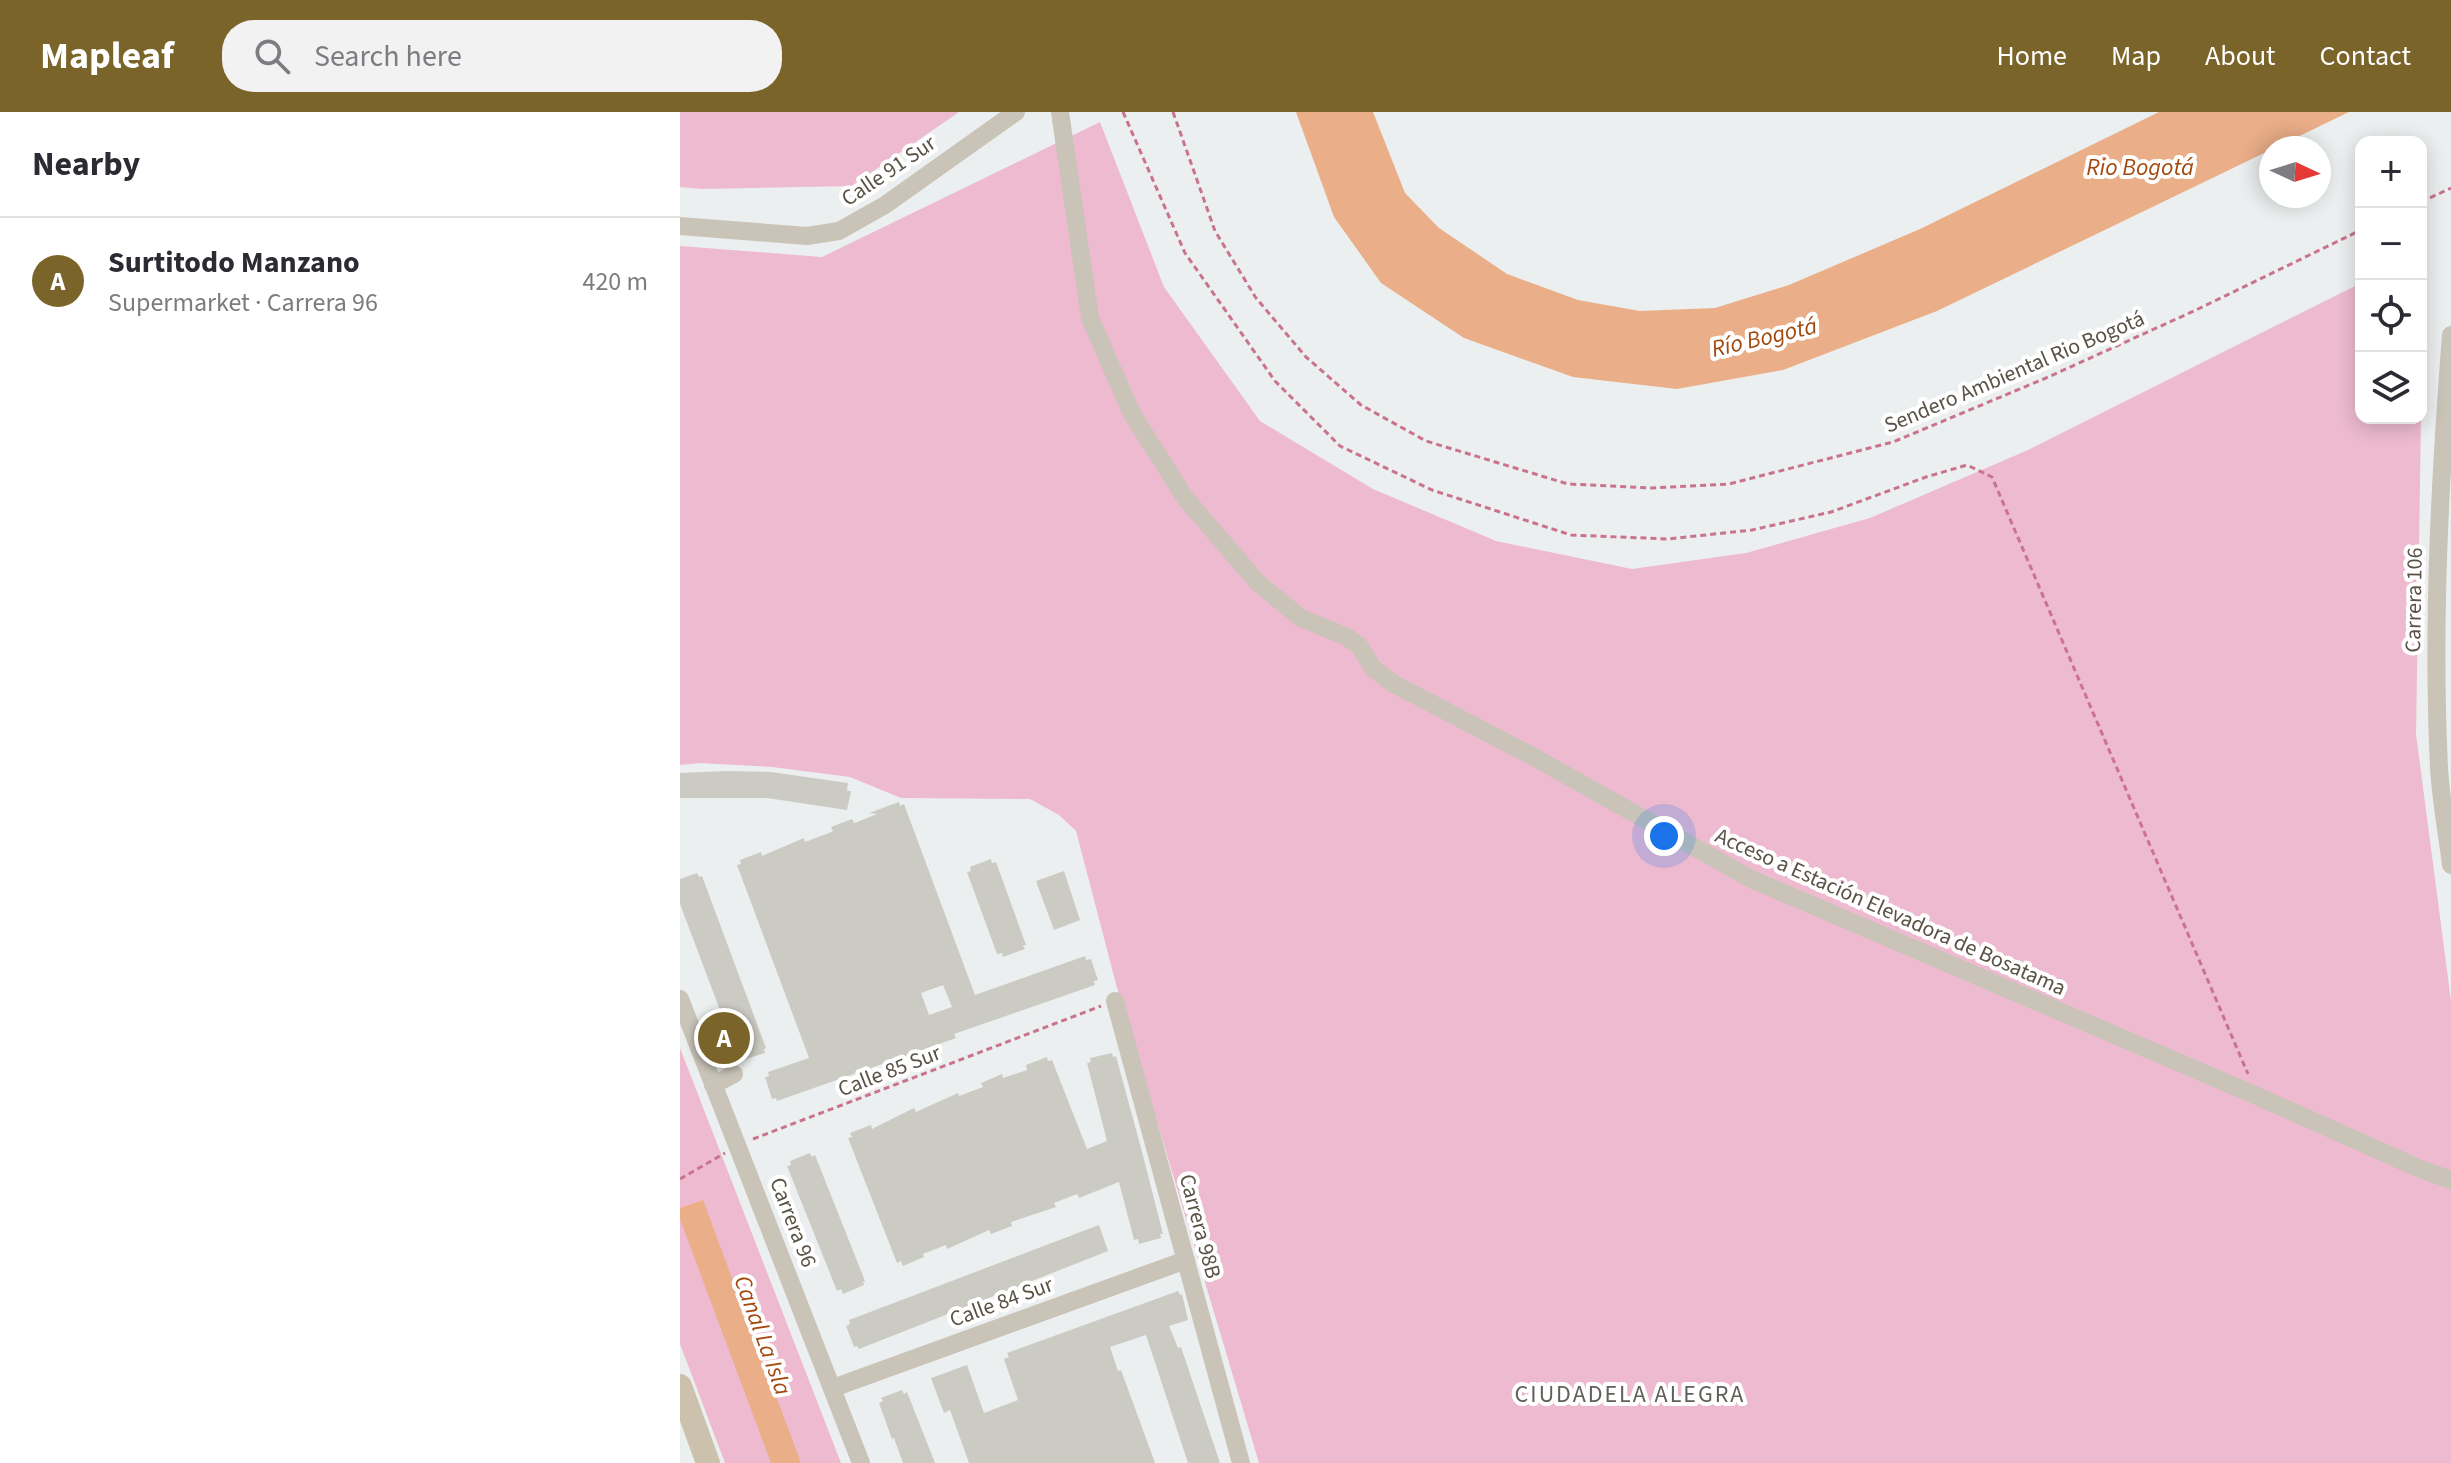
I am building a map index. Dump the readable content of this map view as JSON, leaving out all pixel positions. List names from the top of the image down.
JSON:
{
  "streets": {
    "street": [
      "Calle 91 Sur",
      "Carrera 106",
      "Acceso a Estación Elevadora de Bosatama",
      "Carrera 96",
      "Carrera 98B",
      "Calle 84 Sur"
    ],
    "path": ["Sendero Ambiental Rio Bogotá", "Calle 85 Sur"]
  },
  "crossings": [
    ["Calle 85 Sur", "Carrera 96"],
    ["Calle 85 Sur", "Carrera 98B"],
    ["Carrera 96", "Calle 84 Sur"],
    ["Carrera 98B", "Calle 84 Sur"]
  ],
  "districts": ["CIUDADELA ALEGRA"],
  "water": ["Rio Bogotá", "Río Bogotá", "Canal La Isla"],
  "north": "right",
  "page": {
    "header": "Mapleaf",
    "search": "Search here",
    "nav": [
      "Home",
      "Map",
      "About",
      "Contact"
    ],
    "heading": "Nearby",
    "map_buttons": ["+", "−"],
    "list": [
      {
        "mark": "A",
        "name": "Surtitodo Manzano",
        "note": "Supermarket · Carrera 96",
        "value": "420 m"
      }
    ],
    "pins": "A"
  }
}
